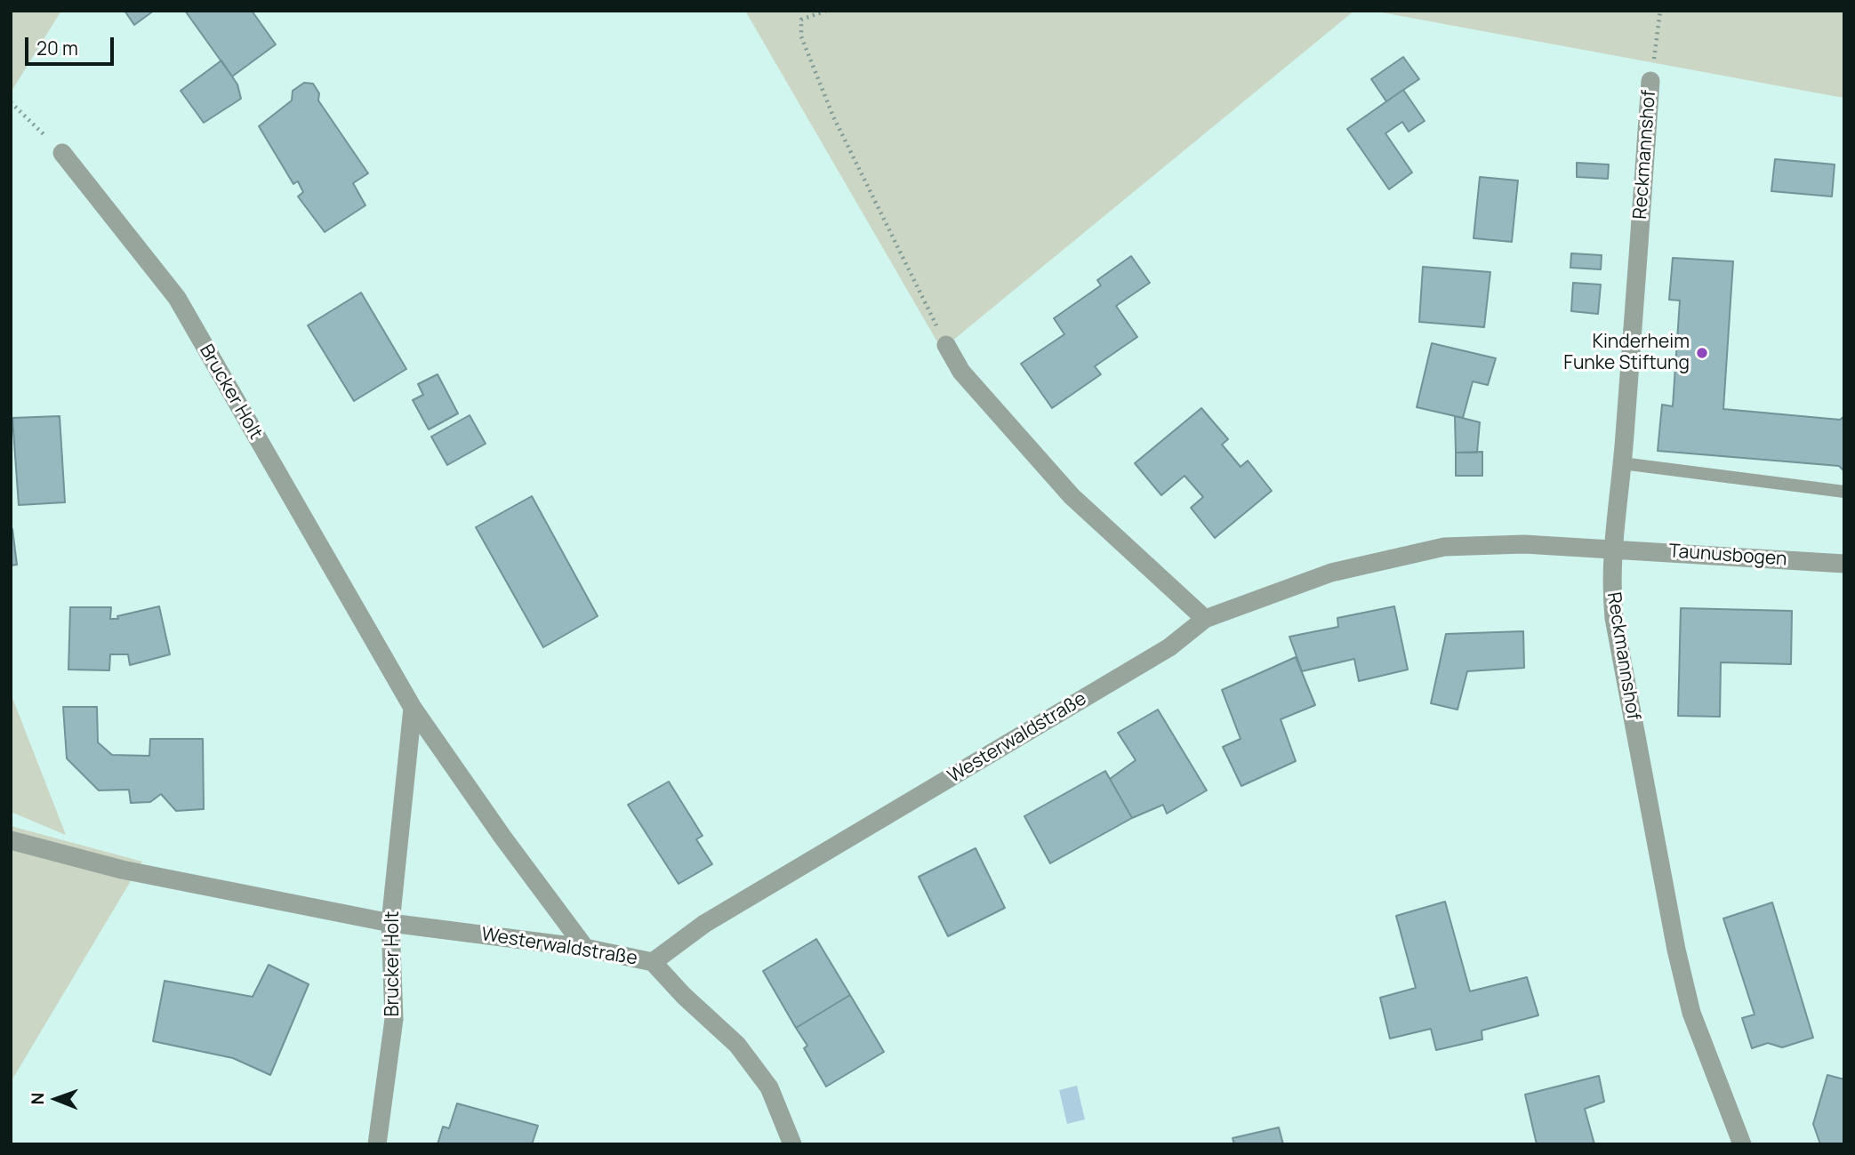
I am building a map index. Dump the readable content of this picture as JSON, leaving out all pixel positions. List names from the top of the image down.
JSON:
{
  "streets": {
    "street": [
      "Reckmannshof",
      "Brucker Holt",
      "Taunusbogen",
      "Westerwaldstraße"
    ]
  },
  "crossings": [
    ["Reckmannshof", "Taunusbogen"],
    ["Reckmannshof", "Westerwaldstraße"],
    ["Brucker Holt", "Westerwaldstraße"],
    ["Taunusbogen", "Westerwaldstraße"]
  ],
  "places": ["Kinderheim Funke Stiftung"],
  "scale_bar": "20 m",
  "north": "left"
}
